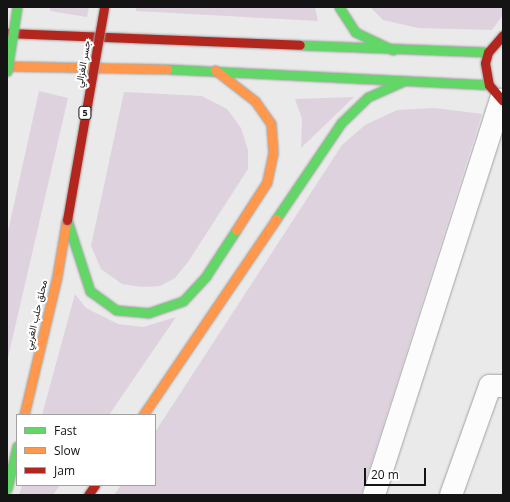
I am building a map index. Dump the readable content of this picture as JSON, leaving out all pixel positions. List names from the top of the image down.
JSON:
{
  "streets": {
    "main road": ["جسر الغزالي", "5", "محلق حلب الغربي"]
  },
  "crossings": [
    ["جسر الغزالي", "محلق حلب الغربي"]
  ],
  "legend": ["Fast", "Slow", "Jam"],
  "scale_bar": "20 m"
}
